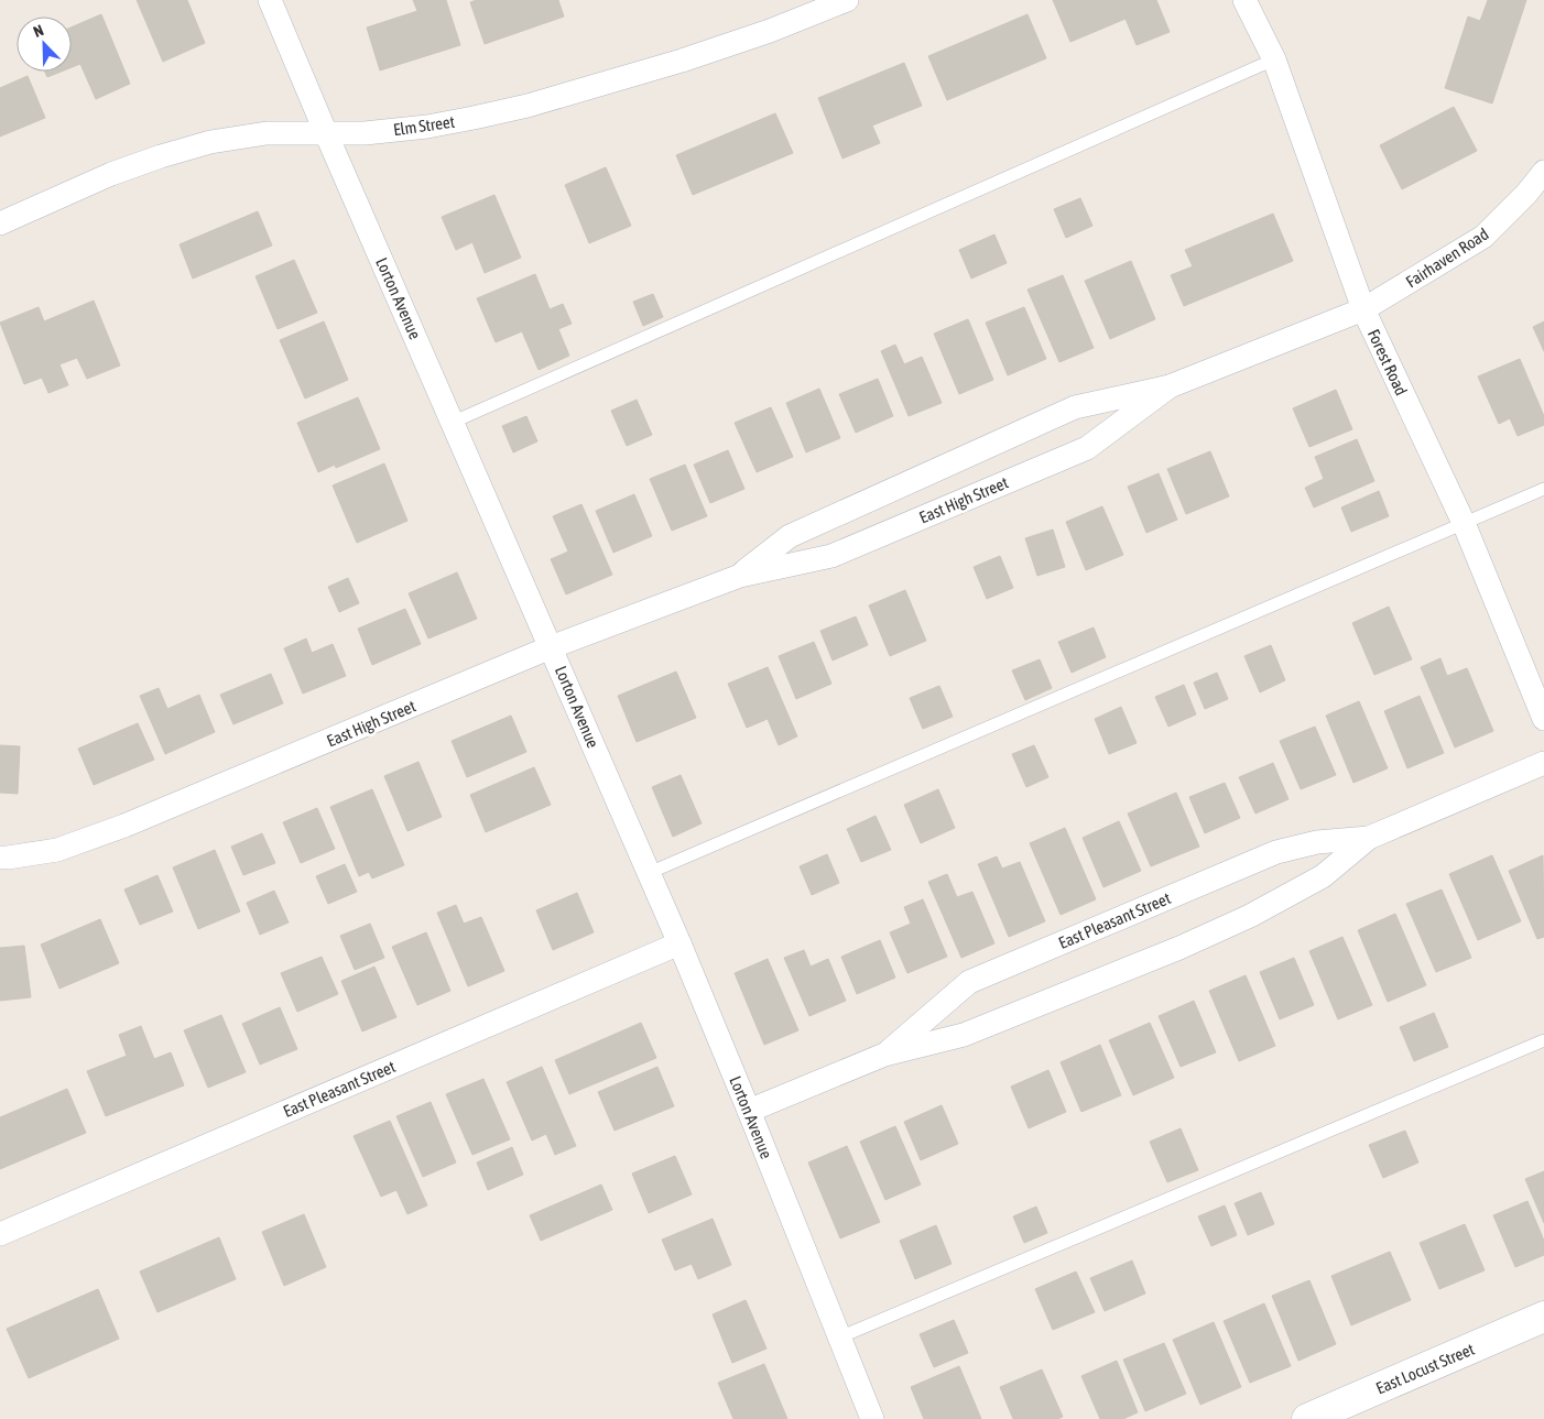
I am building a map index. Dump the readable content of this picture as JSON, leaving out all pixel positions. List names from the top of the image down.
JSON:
{
  "streets": {
    "main road": ["East Locust Street"],
    "street": [
      "Elm Street",
      "Fairhaven Road",
      "Lorton Avenue",
      "Forest Road",
      "East High Street",
      "East Pleasant Street"
    ]
  },
  "crossings": [
    ["Elm Street", "Lorton Avenue"],
    ["Fairhaven Road", "Forest Road"],
    ["Fairhaven Road", "East High Street"],
    ["Lorton Avenue", "East High Street"],
    ["Lorton Avenue", "East Pleasant Street"],
    ["Forest Road", "East High Street"]
  ],
  "north": "top left"
}
